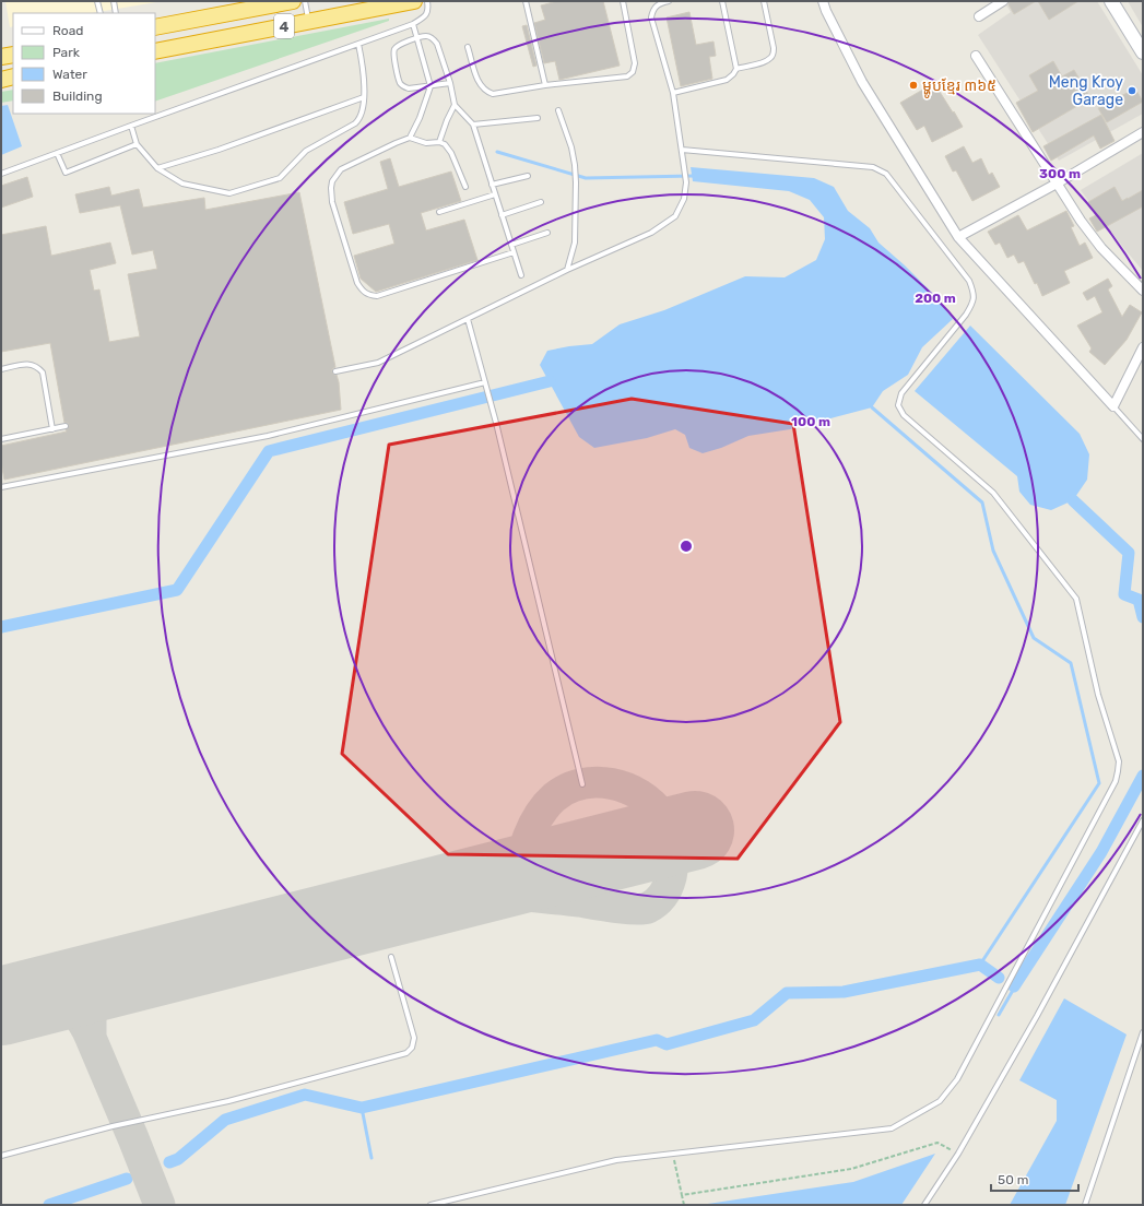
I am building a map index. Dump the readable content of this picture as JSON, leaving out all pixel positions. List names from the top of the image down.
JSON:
{
  "streets": {
    "highway": ["4"]
  },
  "places": ["ម្ហូបខ្មែរ ៣៦៥", "Meng Kroy Garage"],
  "legend": [
    "Road",
    "Park",
    "Water",
    "Building"
  ],
  "scale_bar": "50 m",
  "rings": ["300 m", "200 m", "100 m"]
}
